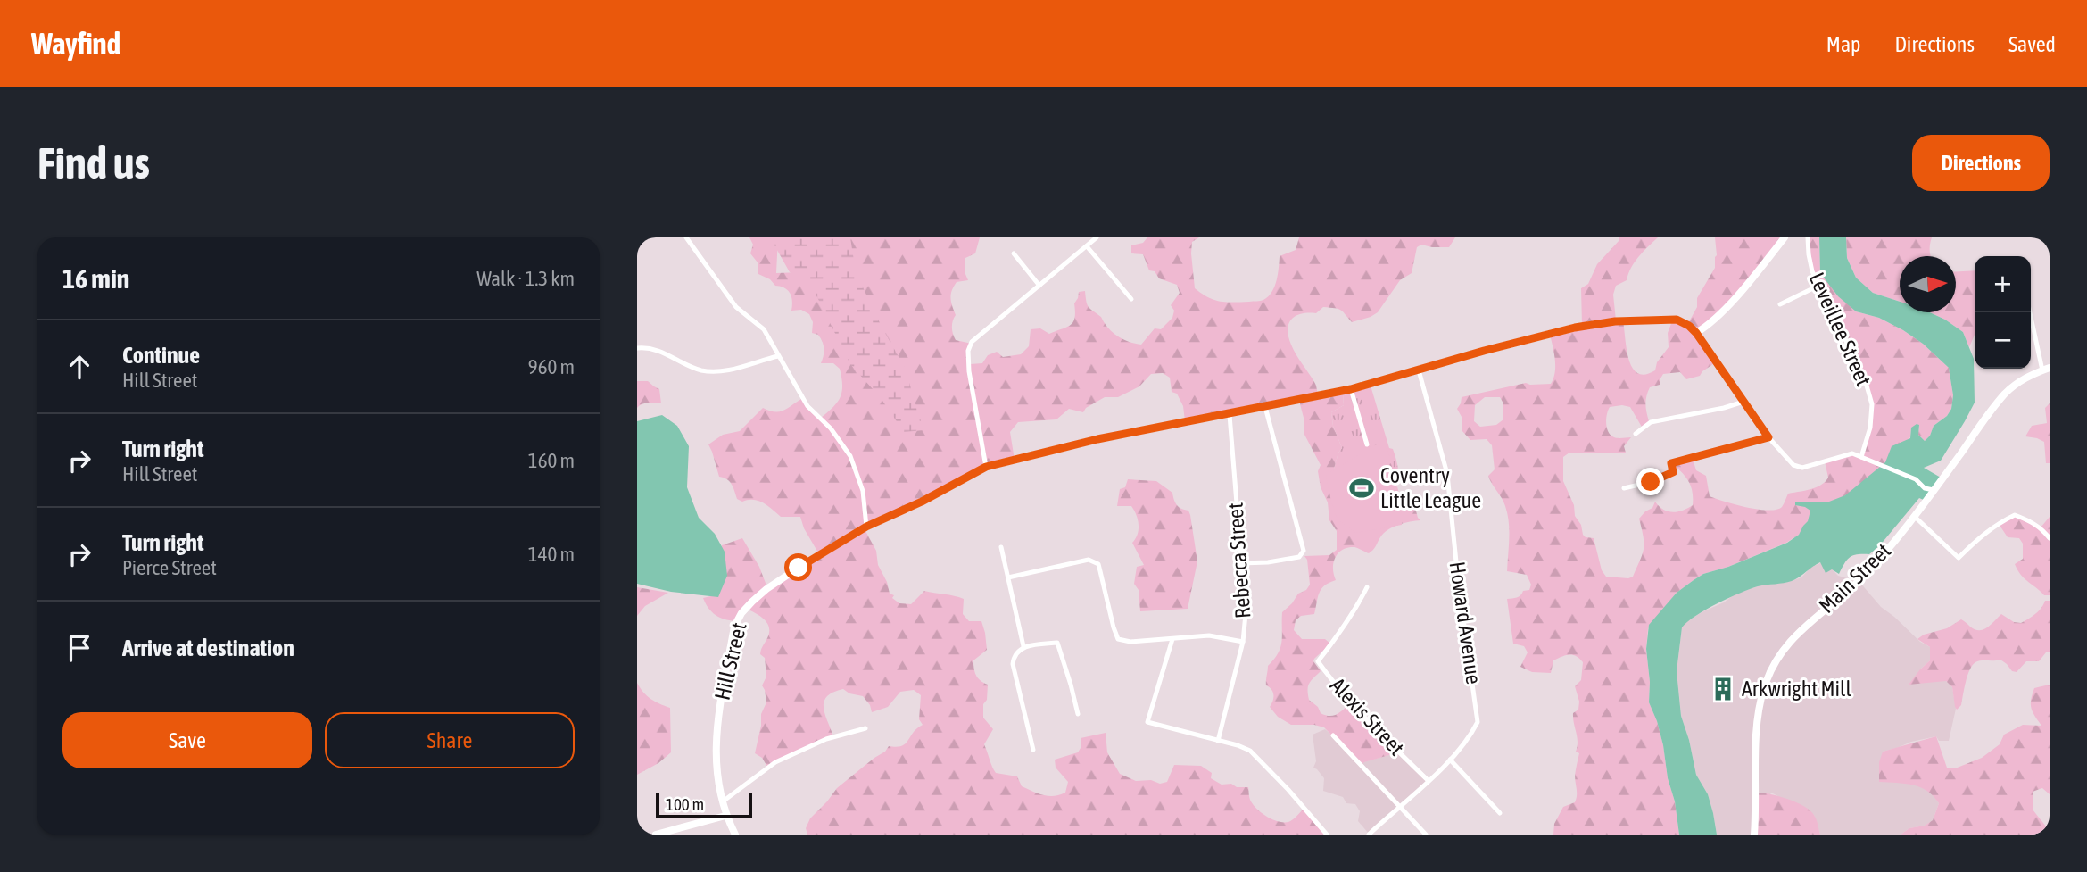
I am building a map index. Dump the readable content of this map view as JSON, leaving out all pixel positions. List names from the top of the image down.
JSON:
{
  "streets": {
    "street": [
      "Leveillee Street",
      "Rebecca Street",
      "Main Street",
      "Howard Avenue",
      "Hill Street",
      "Alexis Street"
    ]
  },
  "crossings": [
    ["Leveillee Street", "Hill Street"],
    ["Rebecca Street", "Hill Street"],
    ["Howard Avenue", "Hill Street"],
    ["Howard Avenue", "Alexis Street"]
  ],
  "places": {
    "sports": ["Coventry Little League"],
    "building": ["Arkwright Mill"]
  },
  "scale_bar": "100 m",
  "north": "right",
  "page": {
    "header": "Wayfind",
    "nav": ["Map", "Directions", "Saved"],
    "buttons": [
      "Directions",
      ["Save", "Share"]
    ],
    "title": "Find us",
    "heading": ["16 min", "Walk · 1.3 km"],
    "map_buttons": ["+", "−"],
    "list": [
      ["Continue", "Hill Street", "960 m"],
      ["Turn right", "Hill Street", "160 m"],
      ["Turn right", "Pierce Street", "140 m"],
      "Arrive at destination"
    ],
    "scale": "100 m"
  }
}
